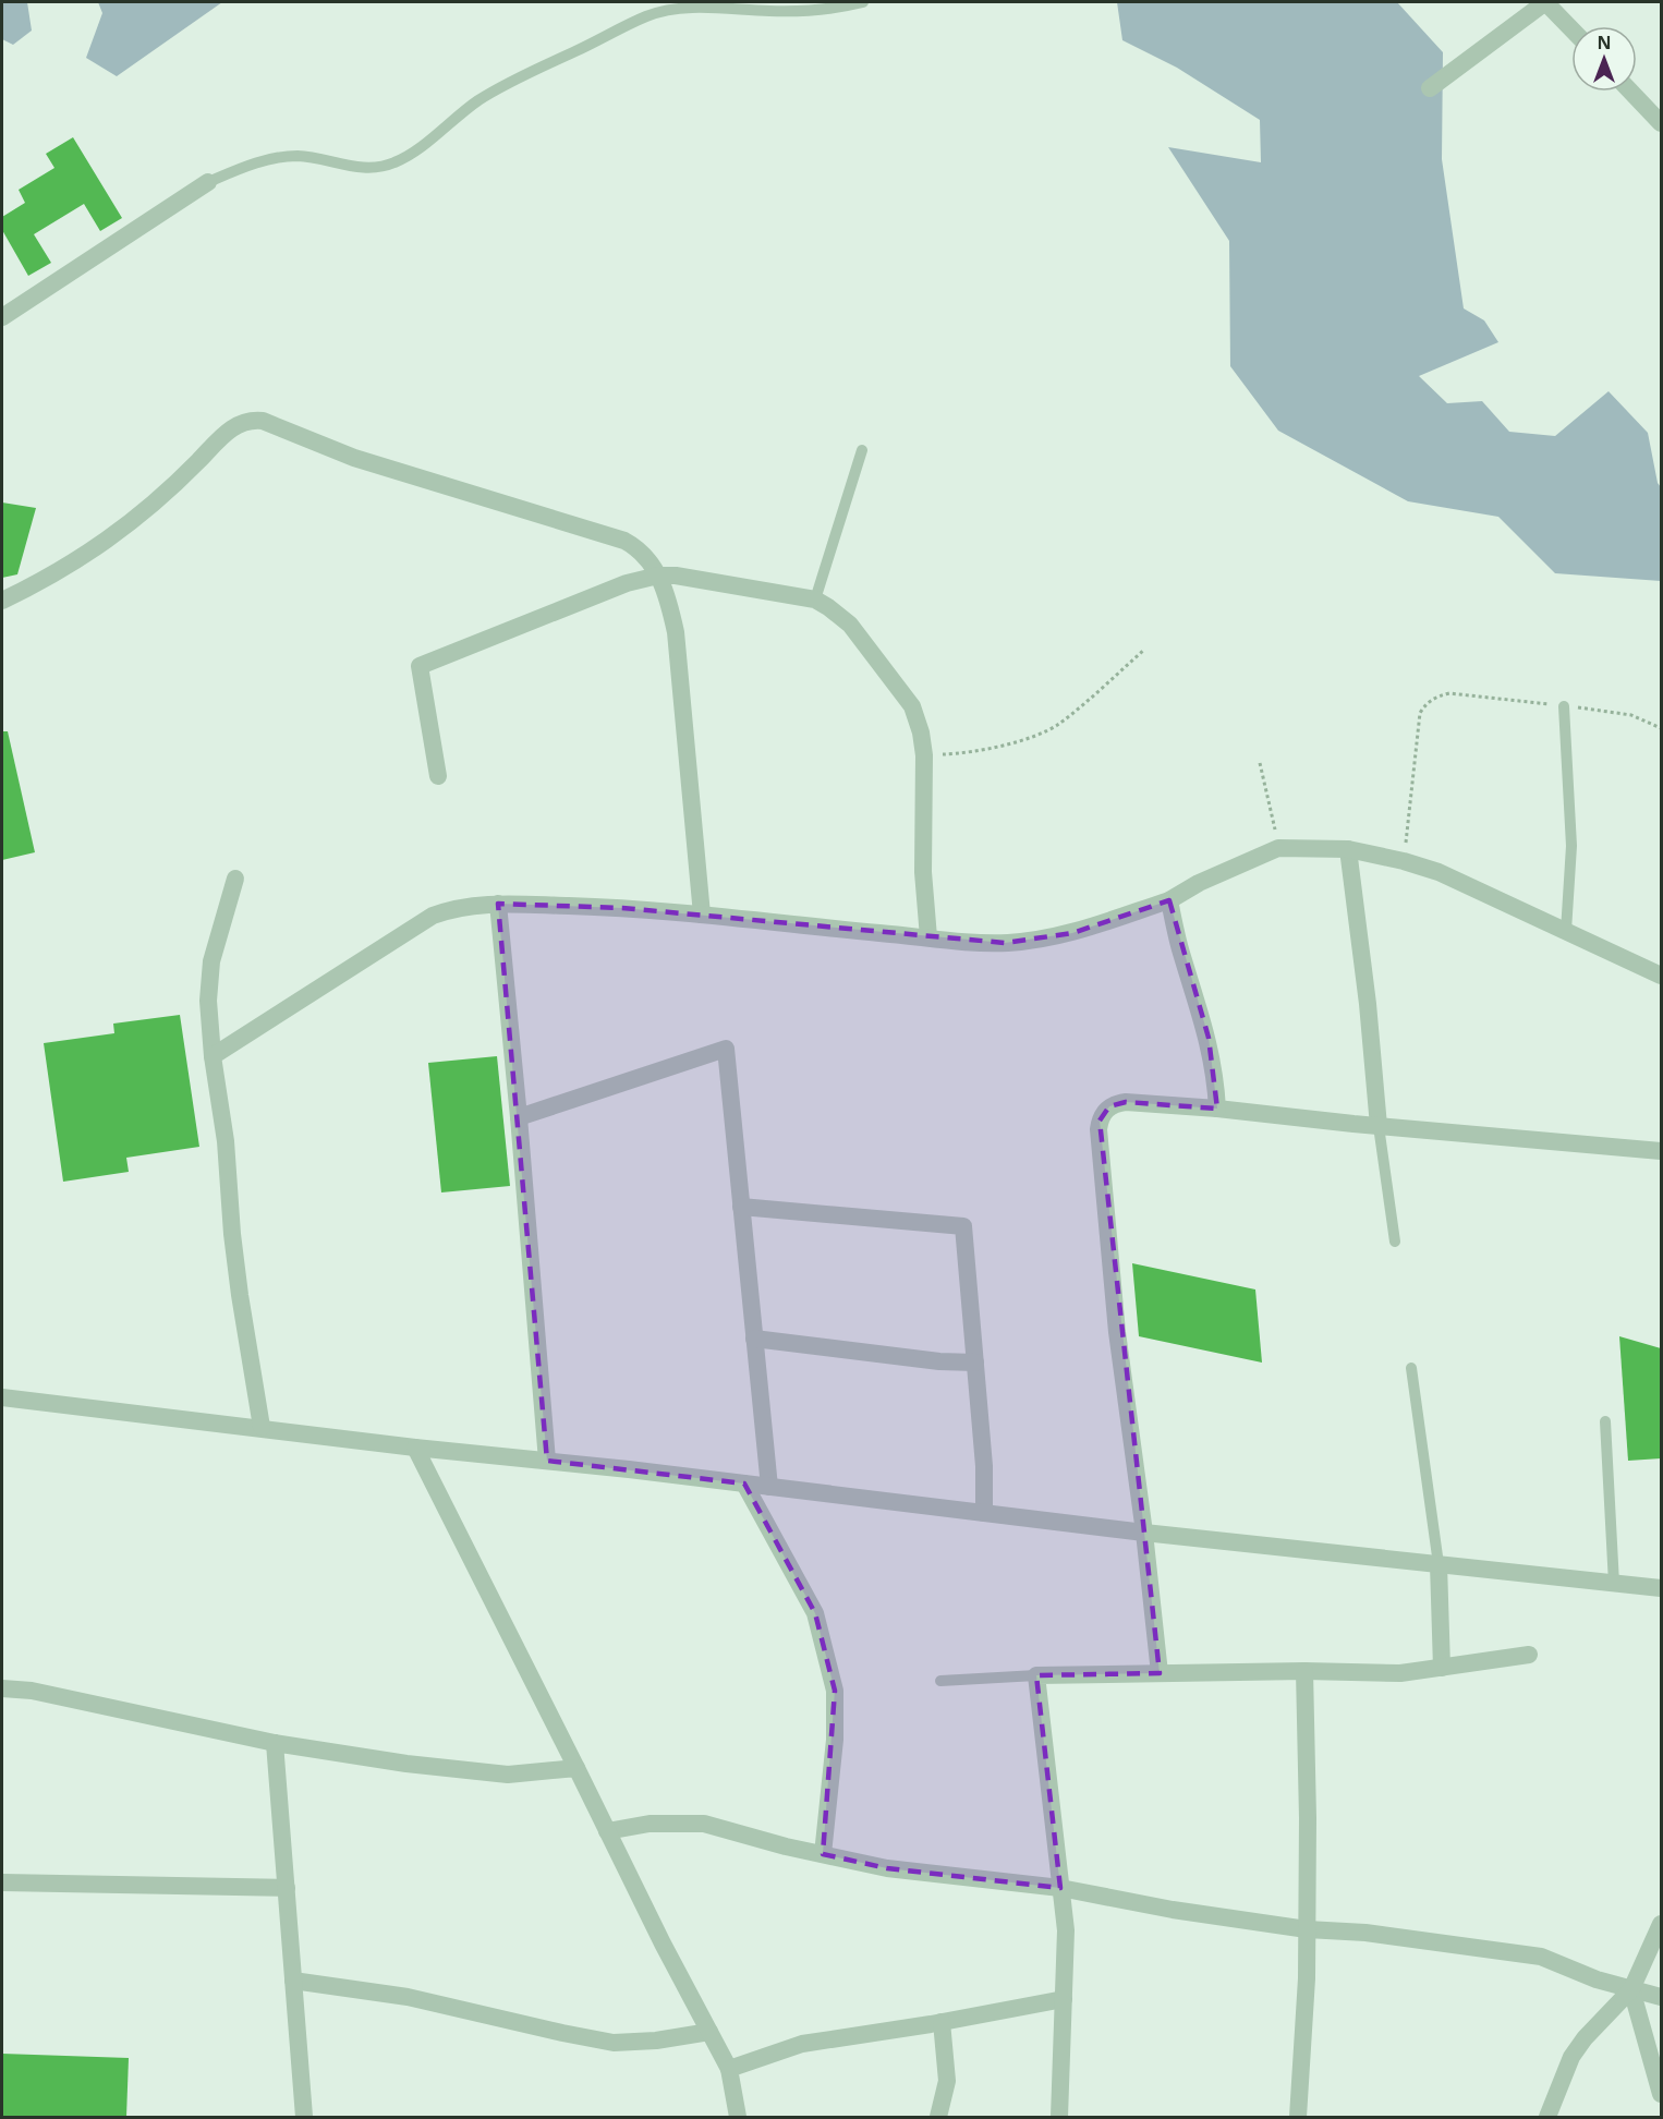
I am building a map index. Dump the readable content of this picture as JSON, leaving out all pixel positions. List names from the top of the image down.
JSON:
{
  "north": "top"
}
